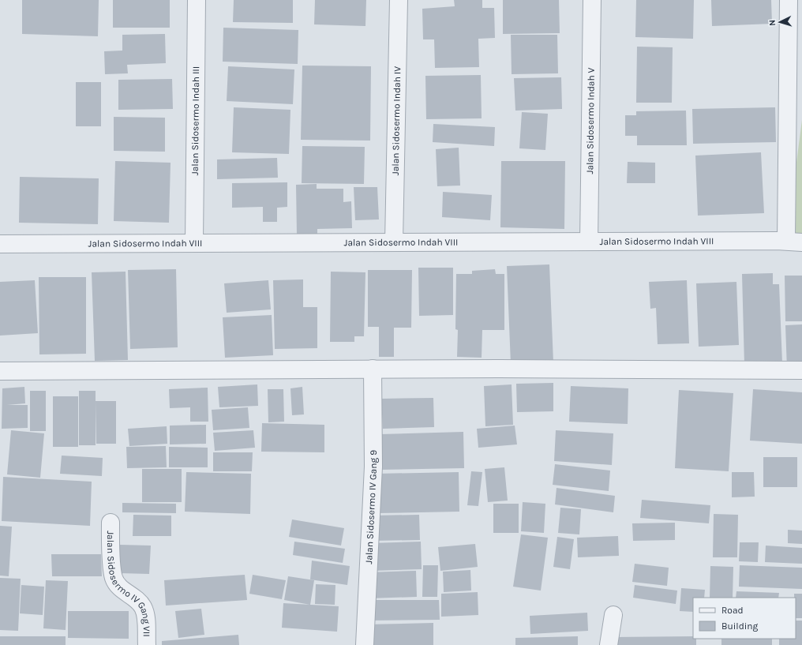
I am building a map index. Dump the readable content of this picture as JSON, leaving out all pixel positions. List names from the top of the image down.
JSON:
{
  "streets": {
    "street": [
      "Jalan Sidosermo Indah III",
      "Jalan Sidosermo Indah IV",
      "Jalan Sidosermo Indah V",
      "Jalan Sidosermo Indah VIII",
      "Jalan Sidosermo IV Gang 9",
      "Jalan Sidosermo IV Gang VII"
    ]
  },
  "crossings": [
    ["Jalan Sidosermo Indah III", "Jalan Sidosermo Indah VIII"],
    ["Jalan Sidosermo Indah IV", "Jalan Sidosermo Indah VIII"],
    ["Jalan Sidosermo Indah V", "Jalan Sidosermo Indah VIII"]
  ],
  "legend": ["Road", "Building"],
  "north": "left"
}
